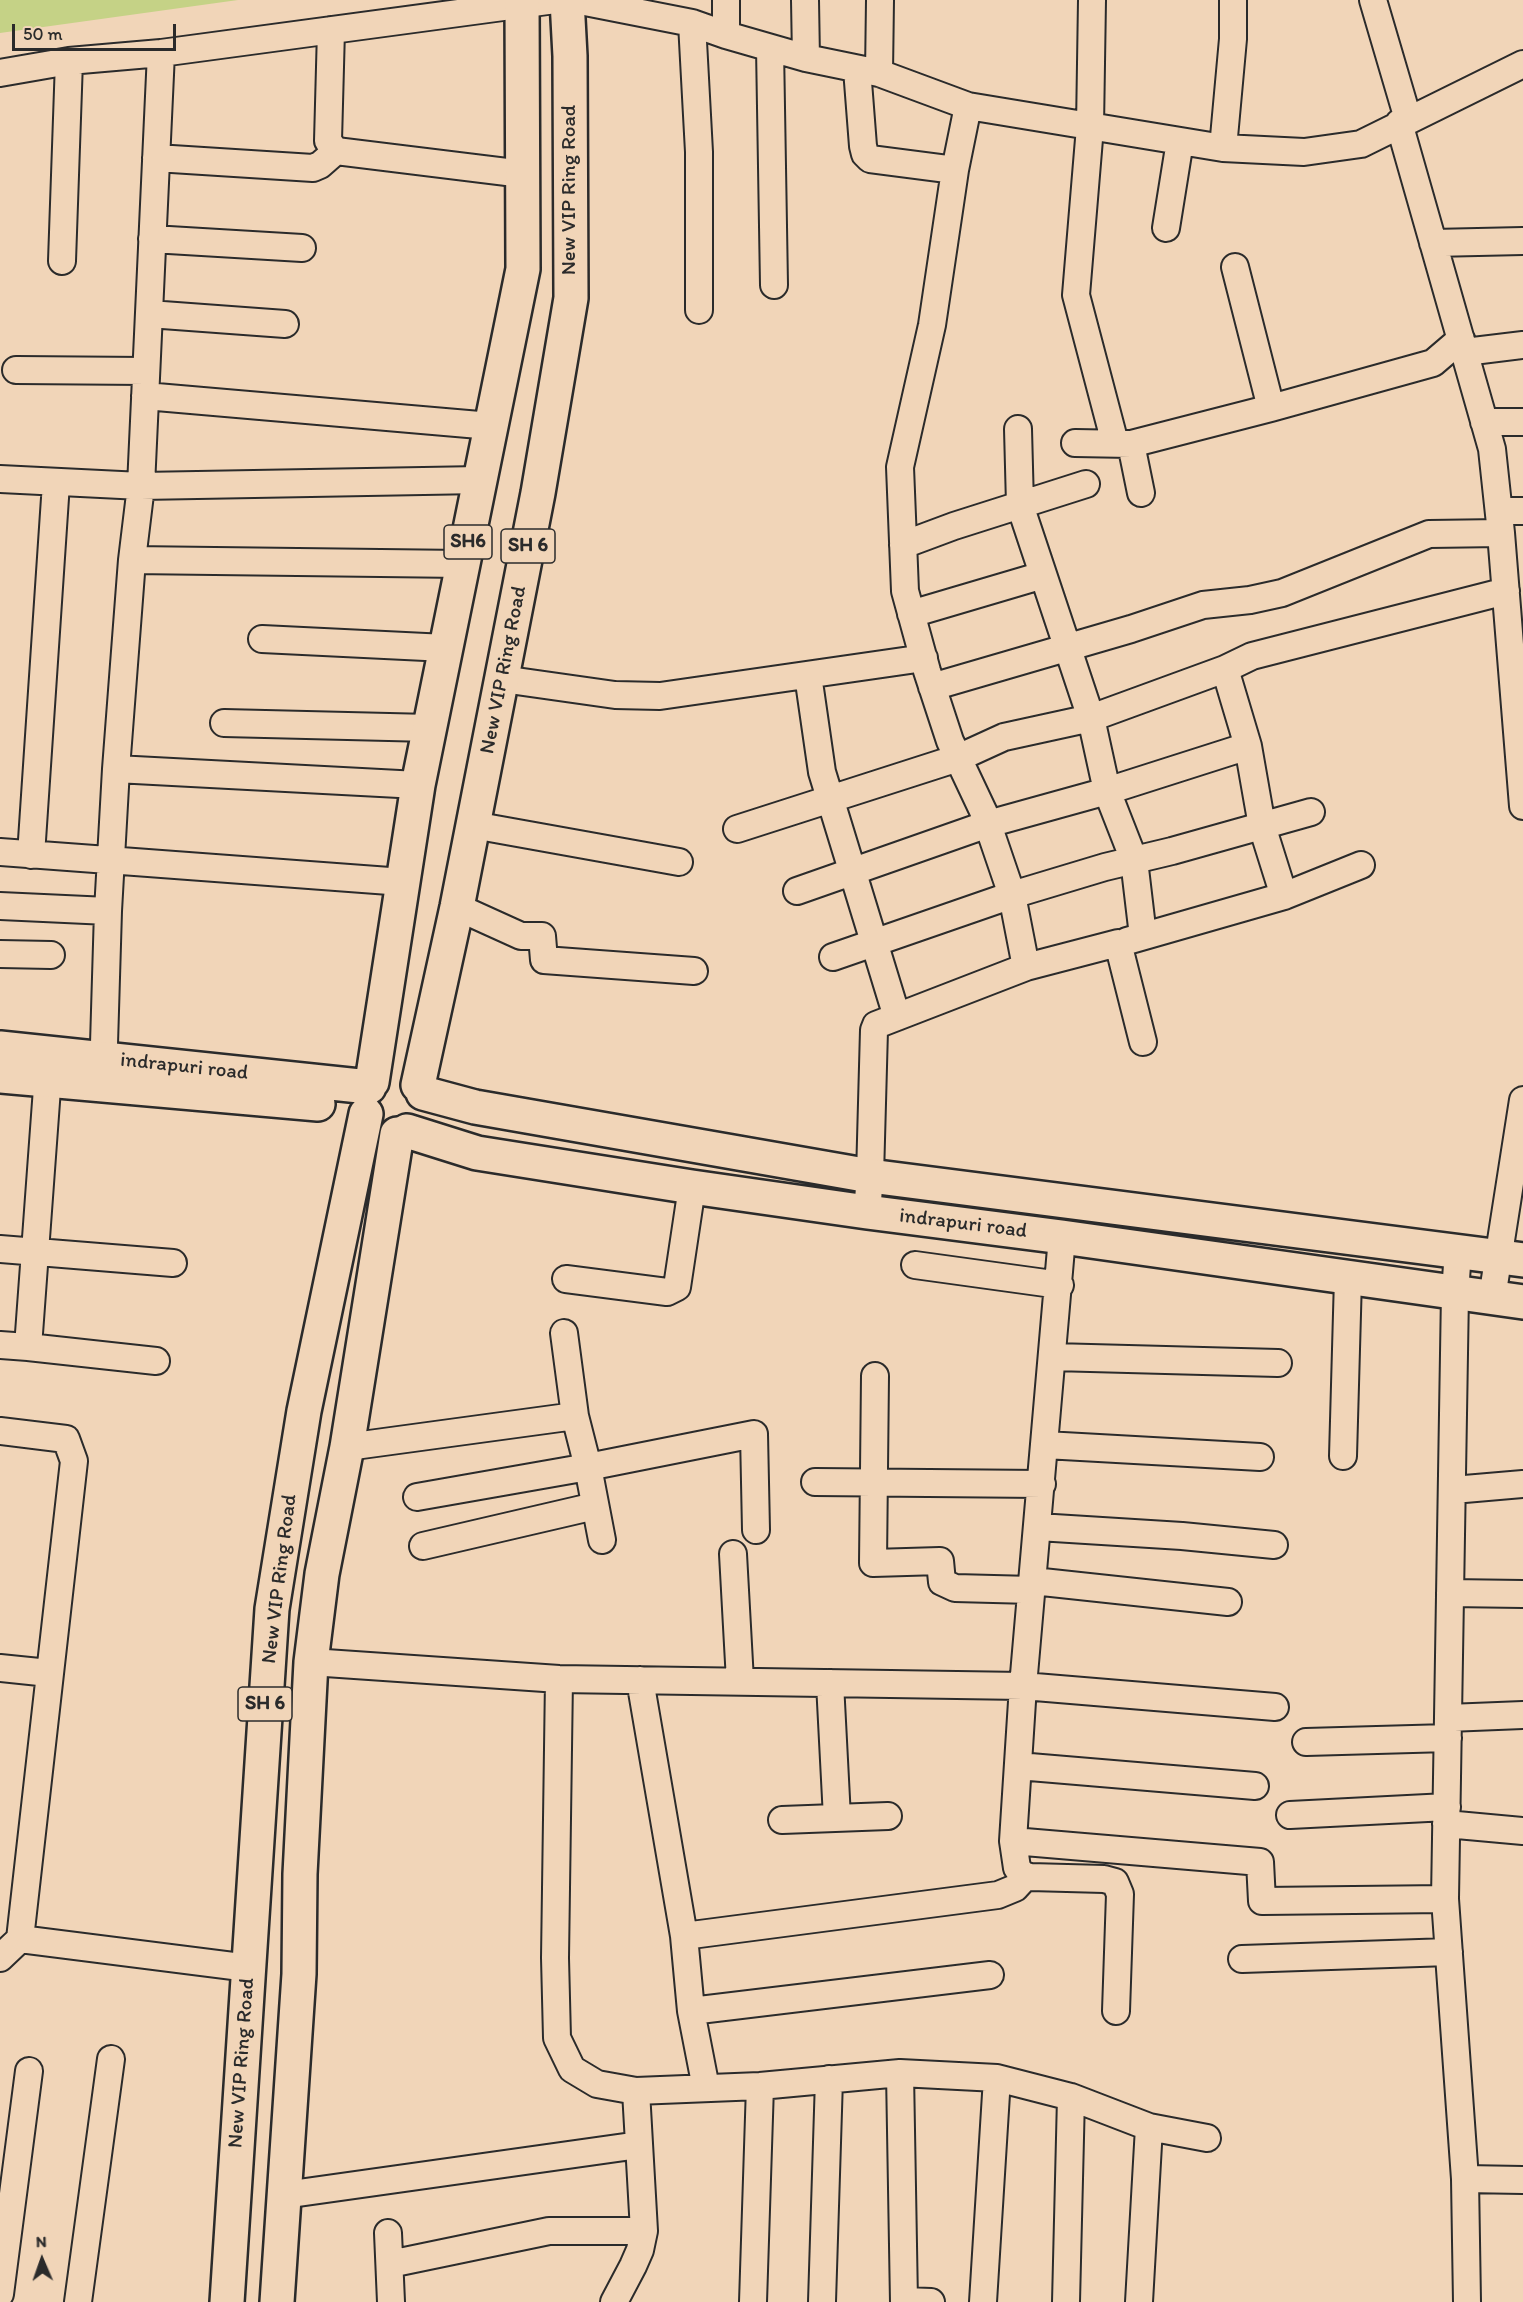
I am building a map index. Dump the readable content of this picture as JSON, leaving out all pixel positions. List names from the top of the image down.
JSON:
{
  "streets": {
    "main road": [
      "New VIP Ring Road",
      "SH6",
      "SH 6",
      "indrapuri road"
    ]
  },
  "crossings": [
    ["New VIP Ring Road", "indrapuri road"]
  ],
  "scale_bar": "50 m",
  "north": "top"
}
